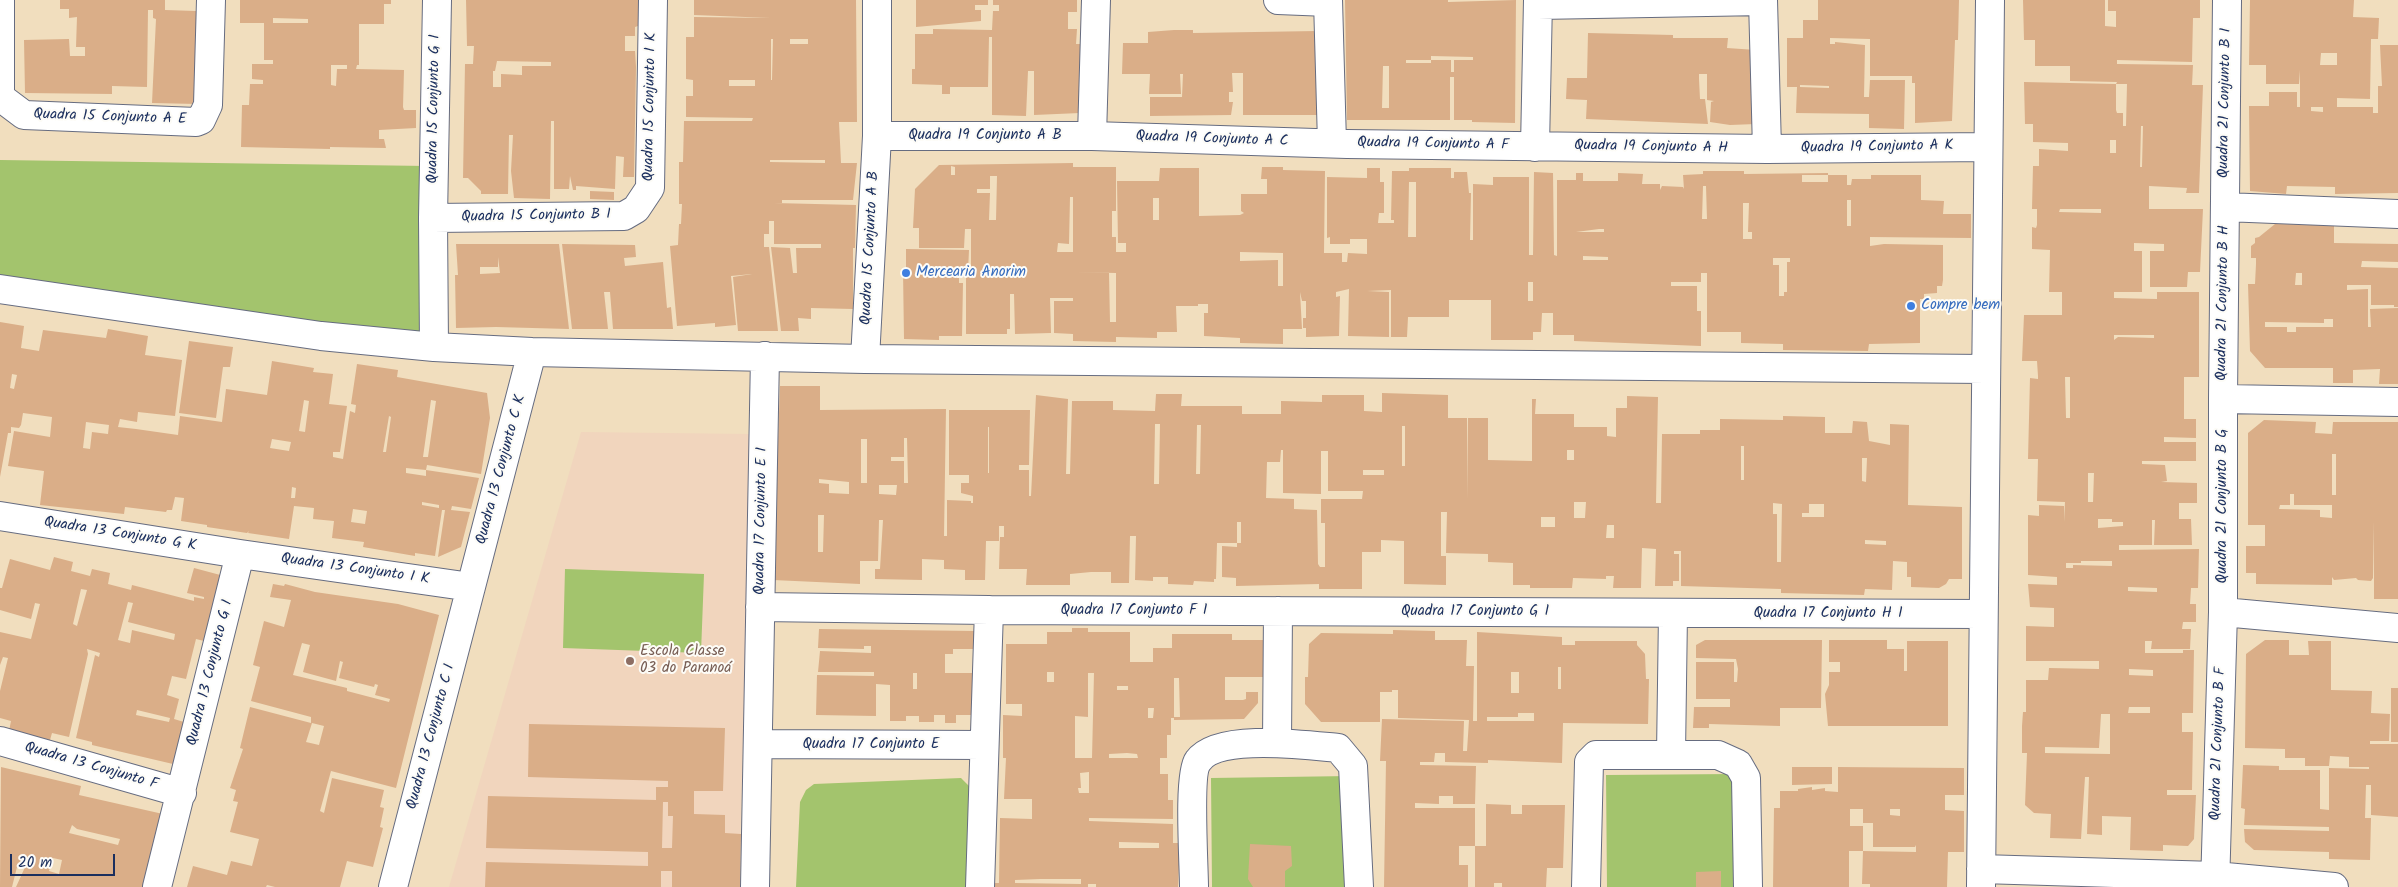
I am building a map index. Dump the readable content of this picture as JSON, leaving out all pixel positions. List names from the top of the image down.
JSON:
{
  "streets": {
    "street": [
      "Quadra 21 Conjunto B I",
      "Quadra 15 Conjunto I K",
      "Quadra 15 Conjunto G I",
      "Quadra 15 Conjunto A E",
      "Quadra 19 Conjunto A B",
      "Quadra 19 Conjunto A C",
      "Quadra 19 Conjunto A F",
      "Quadra 19 Conjunto A H",
      "Quadra 19 Conjunto A K",
      "Quadra 15 Conjunto B I",
      "Quadra 15 Conjunto A B",
      "Quadra 21 Conjunto B H",
      "Quadra 13 Conjunto C K",
      "Quadra 21 Conjunto B G",
      "Quadra 17 Conjunto E I",
      "Quadra 13 Conjunto G K",
      "Quadra 13 Conjunto I K",
      "Quadra 17 Conjunto F I",
      "Quadra 17 Conjunto G I",
      "Quadra 17 Conjunto H I",
      "Quadra 13 Conjunto G I",
      "Quadra 13 Conjunto C I",
      "Quadra 21 Conjunto B F",
      "Quadra 17 Conjunto E",
      "Quadra 13 Conjunto F"
    ]
  },
  "crossings": [
    ["Quadra 21 Conjunto B I", "Quadra 21 Conjunto B H"],
    ["Quadra 15 Conjunto I K", "Quadra 15 Conjunto B I"],
    ["Quadra 15 Conjunto G I", "Quadra 15 Conjunto B I"],
    ["Quadra 19 Conjunto A B", "Quadra 19 Conjunto A C"],
    ["Quadra 19 Conjunto A B", "Quadra 15 Conjunto A B"],
    ["Quadra 19 Conjunto A C", "Quadra 19 Conjunto A F"],
    ["Quadra 19 Conjunto A F", "Quadra 19 Conjunto A H"],
    ["Quadra 19 Conjunto A H", "Quadra 19 Conjunto A K"],
    ["Quadra 21 Conjunto B H", "Quadra 21 Conjunto B G"],
    ["Quadra 13 Conjunto C K", "Quadra 13 Conjunto I K"],
    ["Quadra 13 Conjunto C K", "Quadra 13 Conjunto C I"],
    ["Quadra 21 Conjunto B G", "Quadra 21 Conjunto B F"],
    ["Quadra 17 Conjunto E I", "Quadra 17 Conjunto F I"],
    ["Quadra 13 Conjunto G K", "Quadra 13 Conjunto I K"],
    ["Quadra 13 Conjunto G K", "Quadra 13 Conjunto G I"],
    ["Quadra 13 Conjunto I K", "Quadra 13 Conjunto G I"],
    ["Quadra 13 Conjunto I K", "Quadra 13 Conjunto C I"],
    ["Quadra 17 Conjunto F I", "Quadra 17 Conjunto G I"],
    ["Quadra 17 Conjunto G I", "Quadra 17 Conjunto H I"],
    ["Quadra 13 Conjunto G I", "Quadra 13 Conjunto F"]
  ],
  "places": ["Mercearia Anorim", "Compre bem", "Escola Classe 03 do Paranoá"],
  "scale_bar": "20 m"
}
